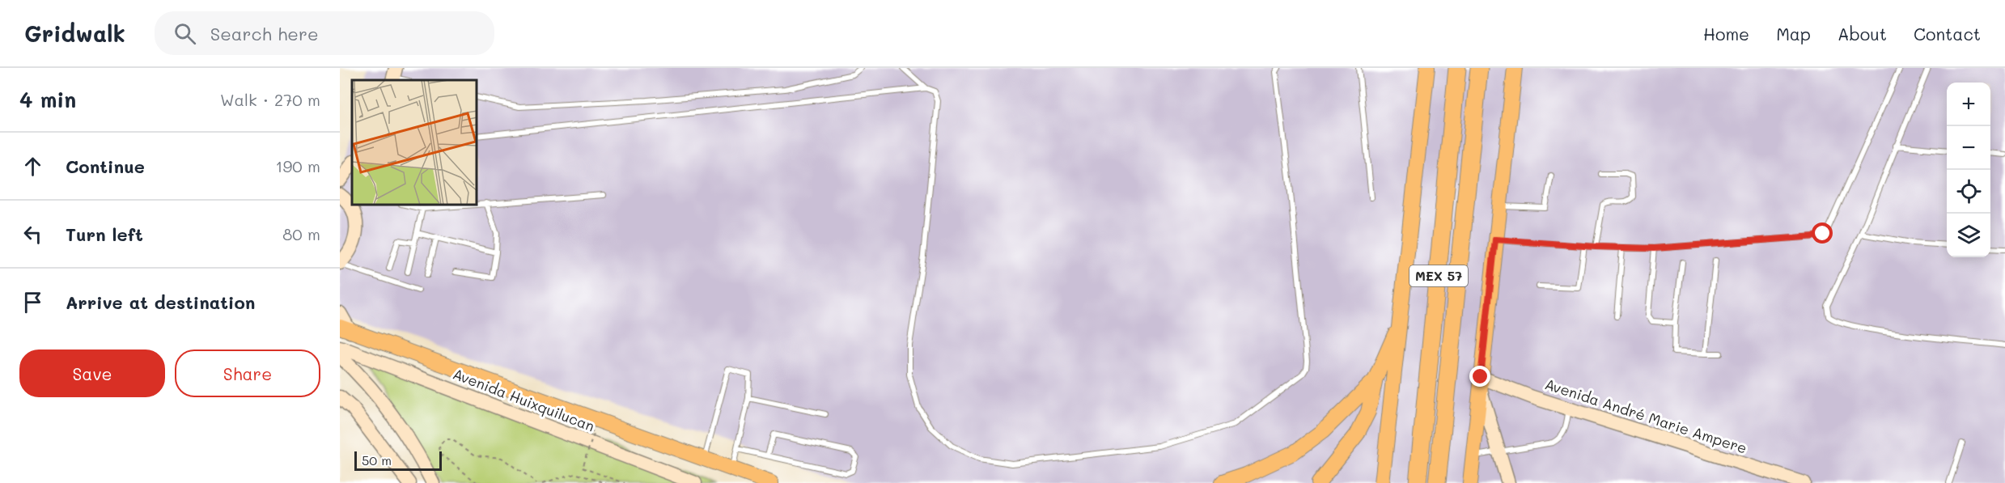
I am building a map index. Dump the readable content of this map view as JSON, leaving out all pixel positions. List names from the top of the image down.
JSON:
{
  "streets": {
    "highway": ["MEX 57"],
    "main road": ["Avenida Huixquilucan", "Avenida André Marie Ampere"]
  },
  "scale_bar": "50 m",
  "page": {
    "header": "Gridwalk",
    "search": "Search here",
    "nav": [
      "Home",
      "Map",
      "About",
      "Contact"
    ],
    "heading": ["4 min", "Walk · 270 m"],
    "map_buttons": ["+", "−"],
    "list": [
      ["Continue", "190 m"],
      ["Turn left", "80 m"],
      "Arrive at destination"
    ],
    "buttons": ["Save", "Share"],
    "scale": "50 m"
  }
}
